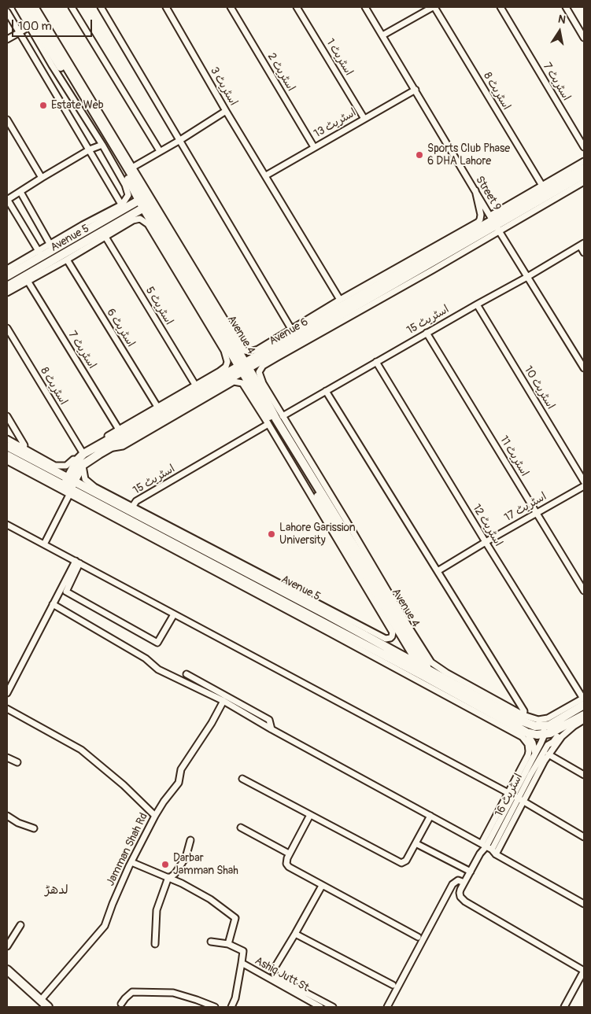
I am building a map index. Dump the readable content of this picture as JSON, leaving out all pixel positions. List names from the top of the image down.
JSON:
{
  "streets": {
    "main road": ["Avenue 5", "Avenue 6", "Avenue 4"],
    "street": [
      "اسٹریٹ 1",
      "اسٹریٹ 2",
      "اسٹریٹ 7",
      "اسٹریٹ 3",
      "اسٹریٹ 8",
      "اسٹریٹ 13",
      "Street 9",
      "اسٹریٹ 5",
      "اسٹریٹ 15",
      "اسٹریٹ 6",
      "اسٹریٹ 10",
      "اسٹریٹ 11",
      "اسٹریٹ 17",
      "اسٹریٹ 12",
      "اسٹریٹ 16",
      "Jamman Shah Rd",
      "Ashiq Jutt St"
    ]
  },
  "crossings": [
    ["اسٹریٹ 1", "اسٹریٹ 13"],
    ["اسٹریٹ 2", "اسٹریٹ 13"],
    ["اسٹریٹ 3", "اسٹریٹ 13"],
    ["اسٹریٹ 8", "Avenue 5"],
    ["اسٹریٹ 8", "Avenue 6"],
    ["اسٹریٹ 13", "Street 9"],
    ["Street 9", "اسٹریٹ 15"],
    ["Street 9", "Avenue 6"],
    ["Avenue 5", "Avenue 4"],
    ["Avenue 5", "اسٹریٹ 16"],
    ["اسٹریٹ 15", "اسٹریٹ 10"],
    ["اسٹریٹ 15", "اسٹریٹ 11"],
    ["اسٹریٹ 15", "اسٹریٹ 12"],
    ["Avenue 6", "Avenue 4"],
    ["اسٹریٹ 11", "اسٹریٹ 17"],
    ["اسٹریٹ 17", "اسٹریٹ 12"]
  ],
  "districts": ["لدھڑ"],
  "places": [
    "Estate Web",
    "Sports Club Phase 6 DHA Lahore",
    "Lahore Garission University",
    "Darbar Jamman Shah"
  ],
  "scale_bar": "100 m",
  "north": "top"
}
